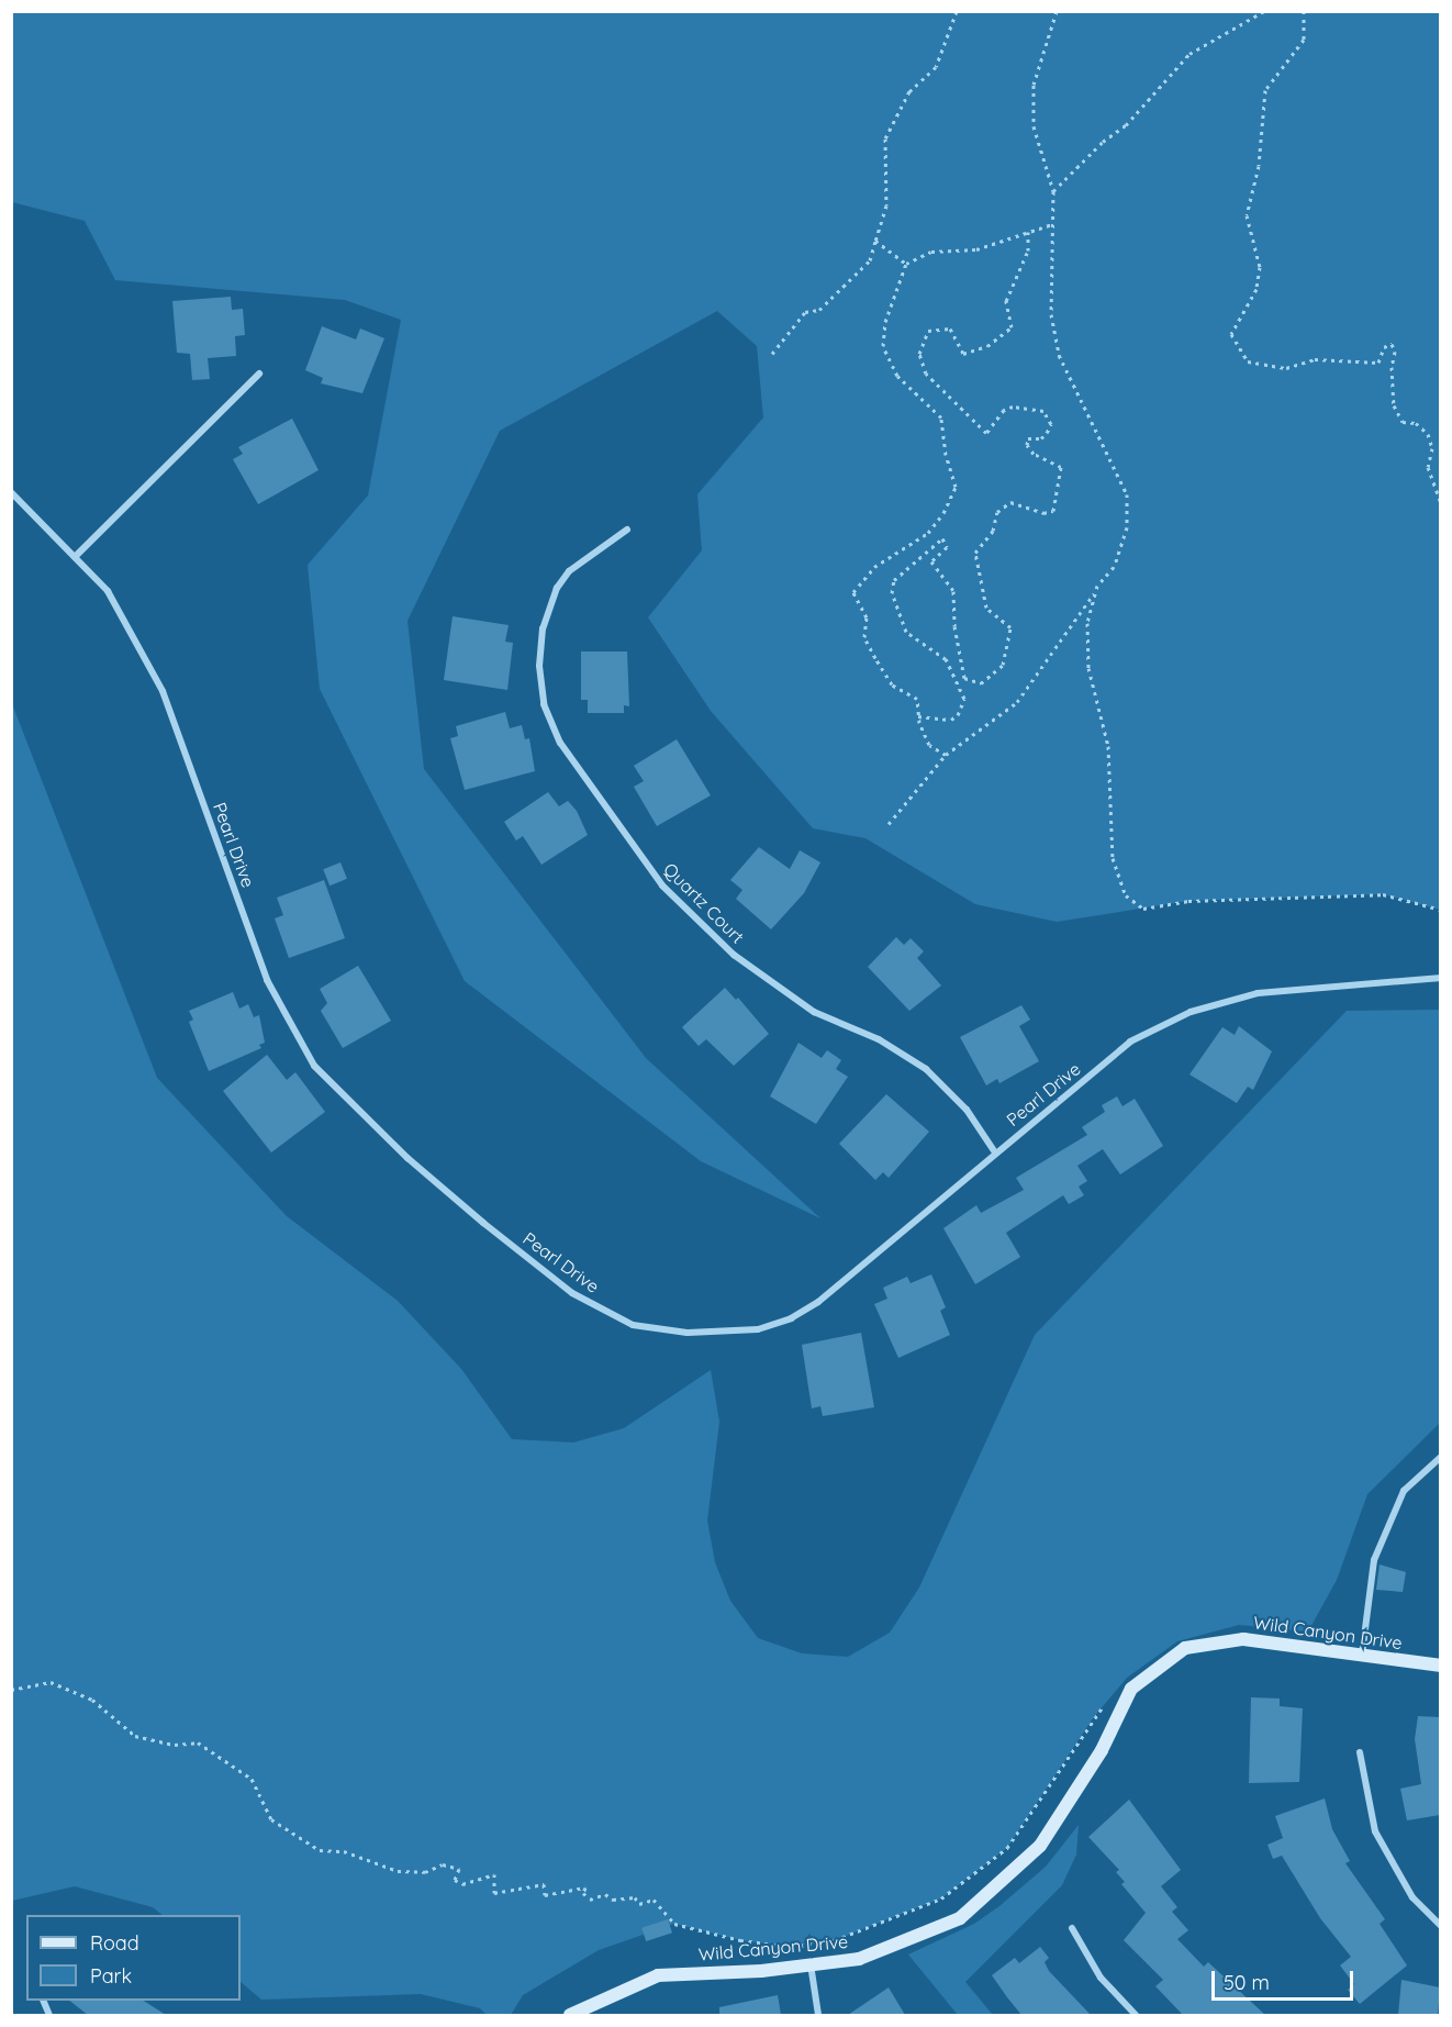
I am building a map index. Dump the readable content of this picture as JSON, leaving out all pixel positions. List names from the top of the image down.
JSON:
{
  "streets": {
    "street": ["Pearl Drive", "Quartz Court", "Wild Canyon Drive"]
  },
  "crossings": [
    ["Pearl Drive", "Quartz Court"]
  ],
  "legend": ["Road", "Park"],
  "scale_bar": "50 m"
}
